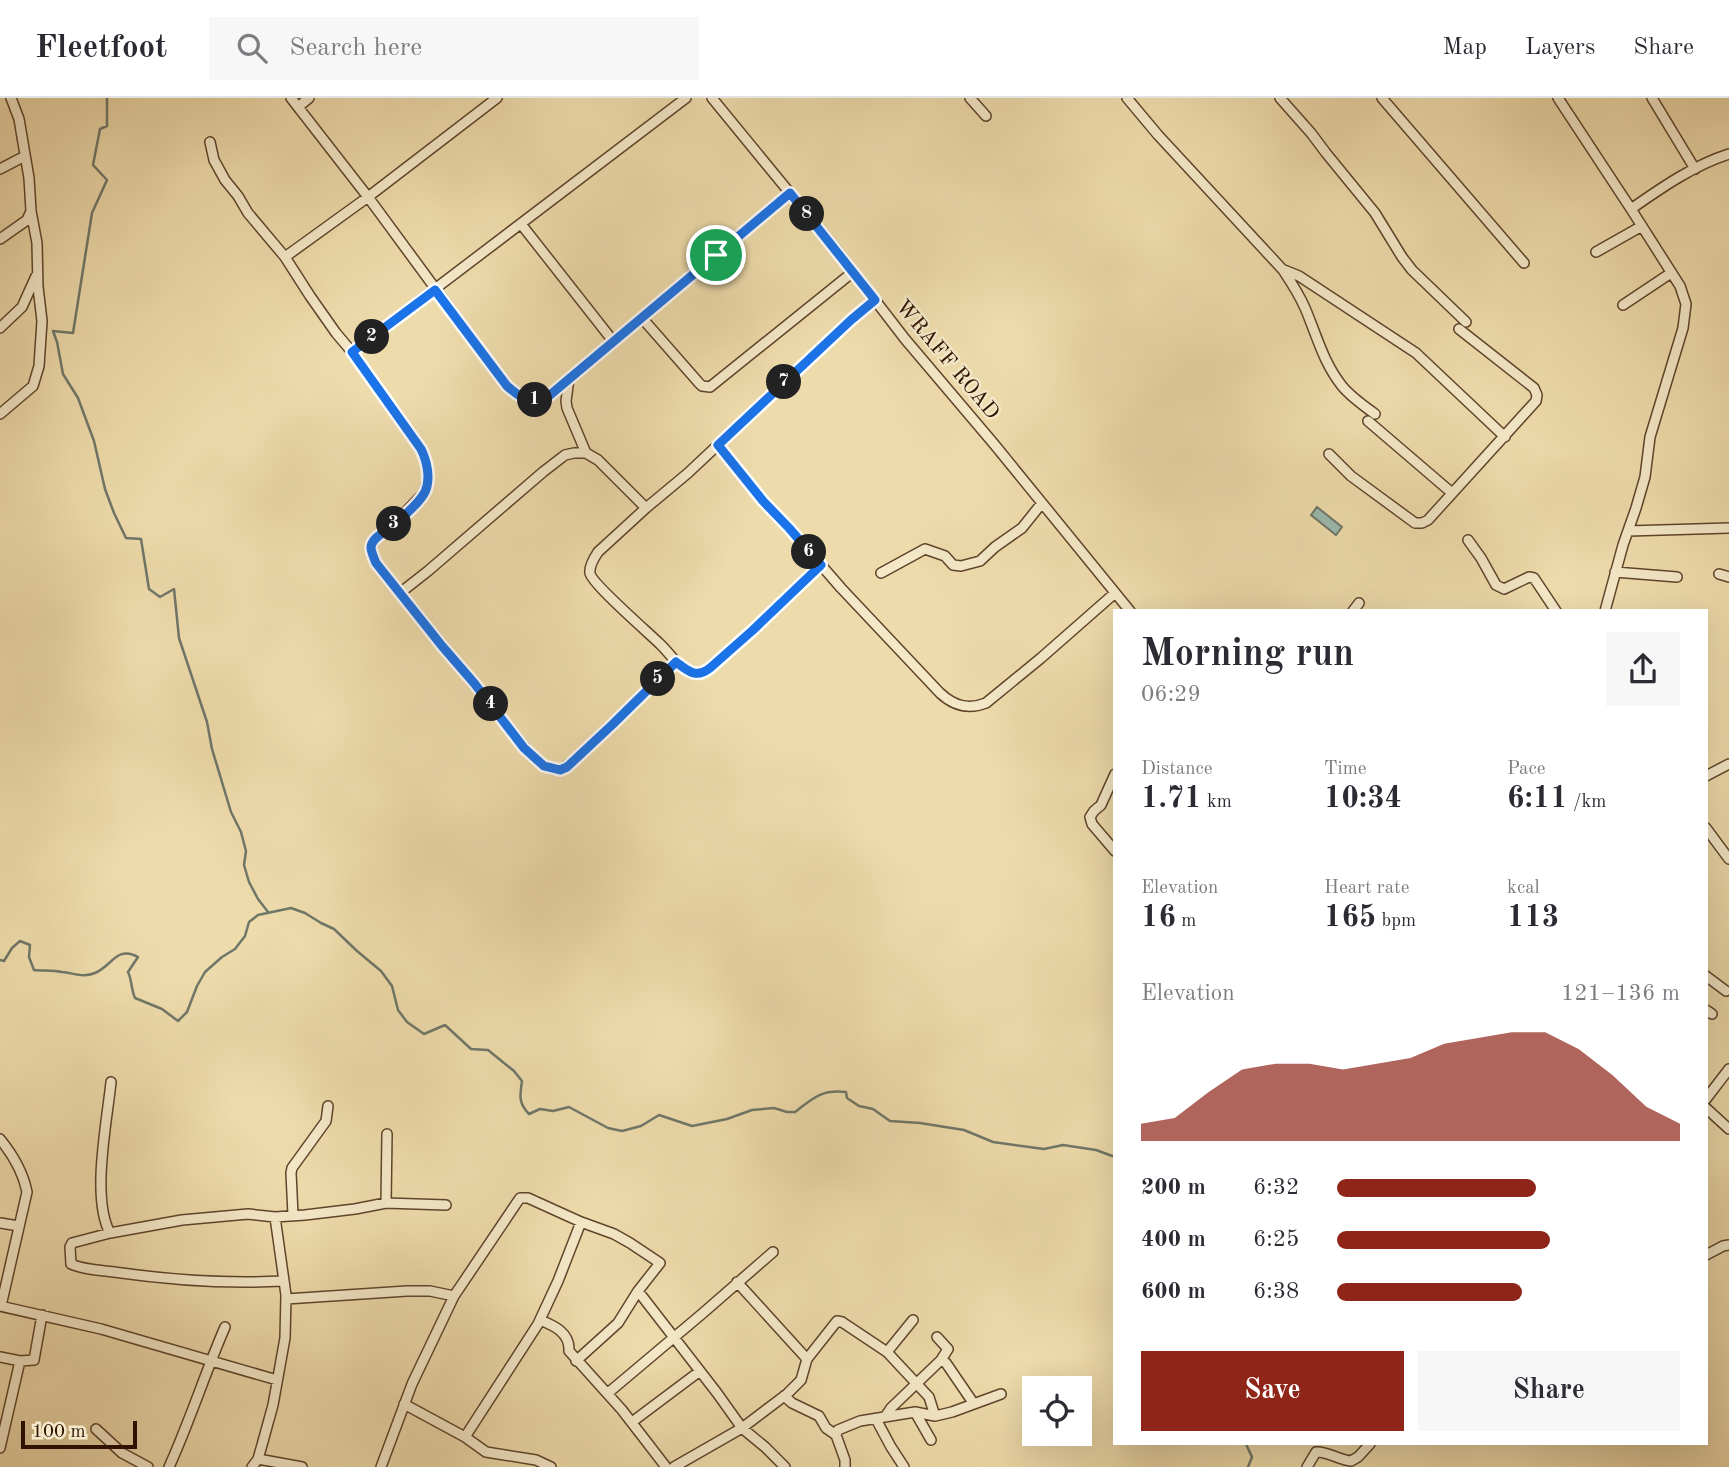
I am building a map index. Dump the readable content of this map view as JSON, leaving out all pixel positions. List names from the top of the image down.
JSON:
{
  "streets": {
    "street": ["WRAFF ROAD"]
  },
  "scale_bar": "100 m",
  "page": {
    "header": "Fleetfoot",
    "search": "Search here",
    "nav": ["Map", "Layers", "Share"],
    "pins": [
      "8",
      "2",
      "7",
      "1",
      "3",
      "6",
      "5",
      "4"
    ],
    "heading": ["Morning run", "06:29"],
    "stats": [
      ["Distance", "1.71 km"],
      ["Time", "10:34"],
      ["Pace", "6:11 /km"],
      ["Elevation", "16 m"],
      ["Heart rate", "165 bpm"],
      ["kcal", "113"]
    ],
    "chart": ["Elevation", "121–136 m"],
    "list": [
      {
        "name": "200 m",
        "note": "6:32"
      },
      {
        "name": "400 m",
        "note": "6:25"
      },
      {
        "name": "600 m",
        "note": "6:38"
      }
    ],
    "buttons": ["Save", "Share"],
    "scale": "100 m"
  }
}
